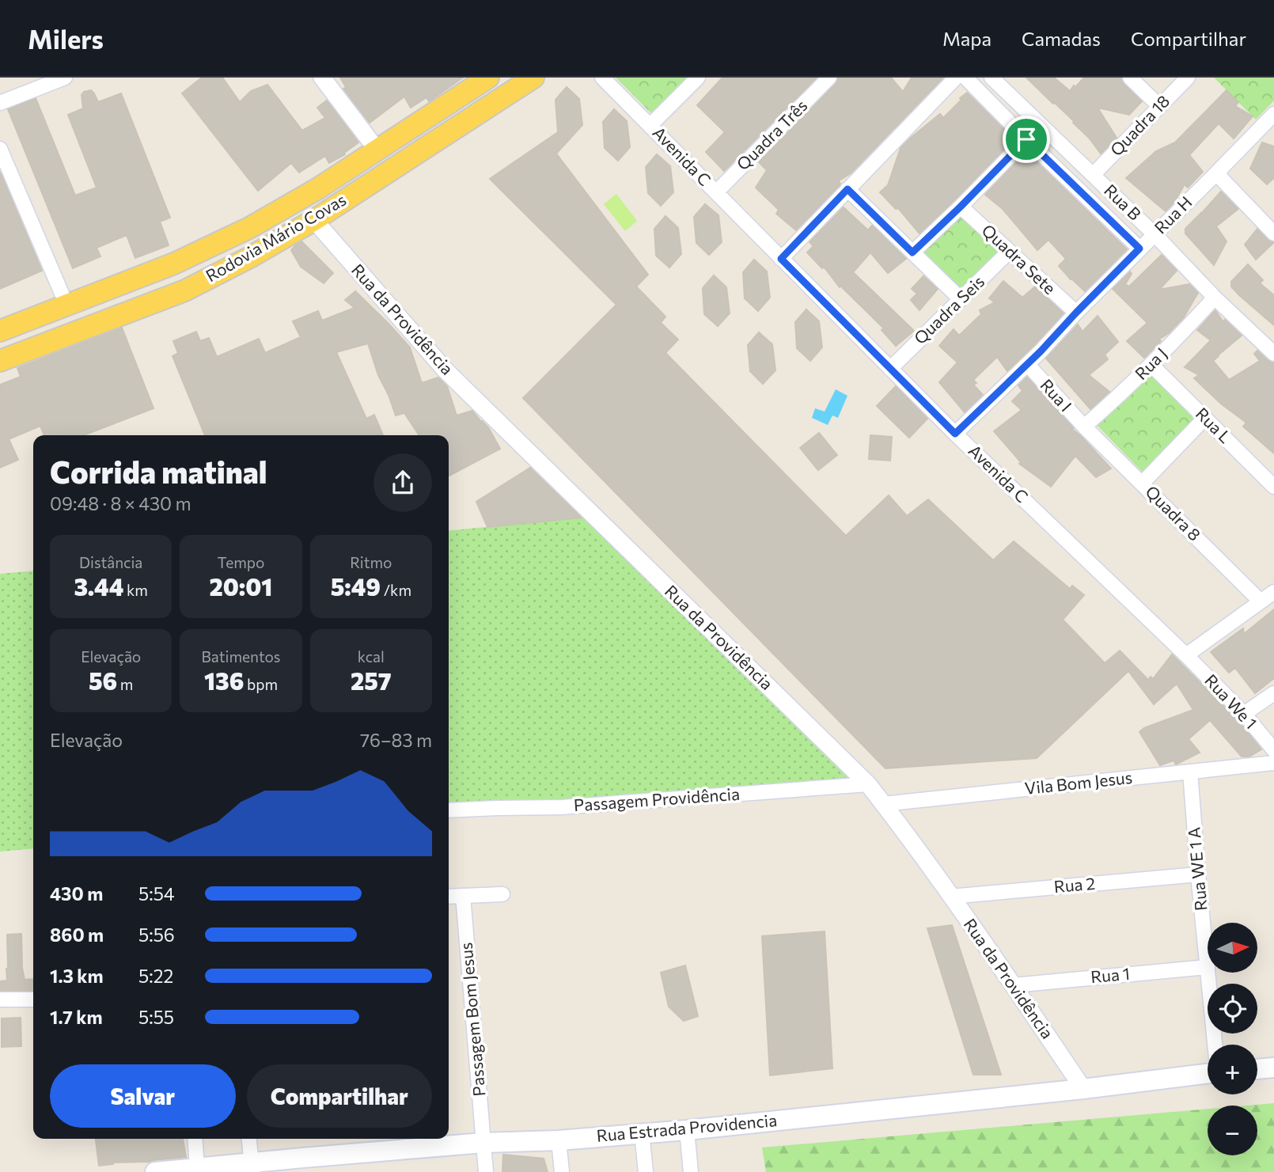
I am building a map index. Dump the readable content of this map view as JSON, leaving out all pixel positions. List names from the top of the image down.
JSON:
{
  "streets": {
    "main road": ["Rodovia Mário Covas", "Rua Estrada Providencia"],
    "street": [
      "Quadra 18",
      "Quadra Três",
      "Avenida C",
      "Rua B",
      "Rua H",
      "Quadra Sete",
      "Quadra Seis",
      "Rua da Providência",
      "Rua J",
      "Rua I",
      "Rua L",
      "Quadra 8",
      "Rua We 1",
      "Vila Bom Jesus",
      "Passagem Providência",
      "Rua WE 1 A",
      "Rua 2",
      "Rua 1",
      "Passagem Bom Jesus"
    ]
  },
  "crossings": [
    ["Quadra 18", "Rua B"],
    ["Quadra Três", "Avenida C"],
    ["Avenida C", "Rua H"],
    ["Avenida C", "Quadra Seis"],
    ["Avenida C", "Rua We 1"],
    ["Rua B", "Rua H"],
    ["Rua B", "Rua J"],
    ["Rua H", "Quadra Sete"],
    ["Rua H", "Rua I"],
    ["Rodovia Mário Covas", "Rua da Providência"],
    ["Quadra Sete", "Quadra Seis"],
    ["Rua da Providência", "Vila Bom Jesus"],
    ["Rua da Providência", "Passagem Providência"],
    ["Rua da Providência", "Rua 2"],
    ["Rua da Providência", "Rua 1"],
    ["Rua da Providência", "Rua Estrada Providencia"],
    ["Rua J", "Rua I"],
    ["Rua J", "Rua L"],
    ["Rua J", "Quadra 8"],
    ["Rua I", "Quadra 8"],
    ["Vila Bom Jesus", "Rua WE 1 A"],
    ["Rua WE 1 A", "Rua 2"],
    ["Rua WE 1 A", "Rua 1"],
    ["Passagem Bom Jesus", "Rua Estrada Providencia"]
  ],
  "north": "right",
  "page": {
    "header": "Milers",
    "nav": ["Mapa", "Camadas", "Compartilhar"],
    "heading": ["Corrida matinal", "09:48 · 8 × 430 m"],
    "stats": [
      ["Distância", "3.44 km"],
      ["Tempo", "20:01"],
      ["Ritmo", "5:49 /km"],
      ["Elevação", "56 m"],
      ["Batimentos", "136 bpm"],
      ["kcal", "257"]
    ],
    "chart": ["Elevação", "76–83 m"],
    "list": [
      {
        "name": "430 m",
        "note": "5:54"
      },
      {
        "name": "860 m",
        "note": "5:56"
      },
      {
        "name": "1.3 km",
        "note": "5:22"
      },
      {
        "name": "1.7 km",
        "note": "5:55"
      }
    ],
    "map_buttons": ["+", "−"],
    "buttons": ["Salvar", "Compartilhar"]
  }
}
